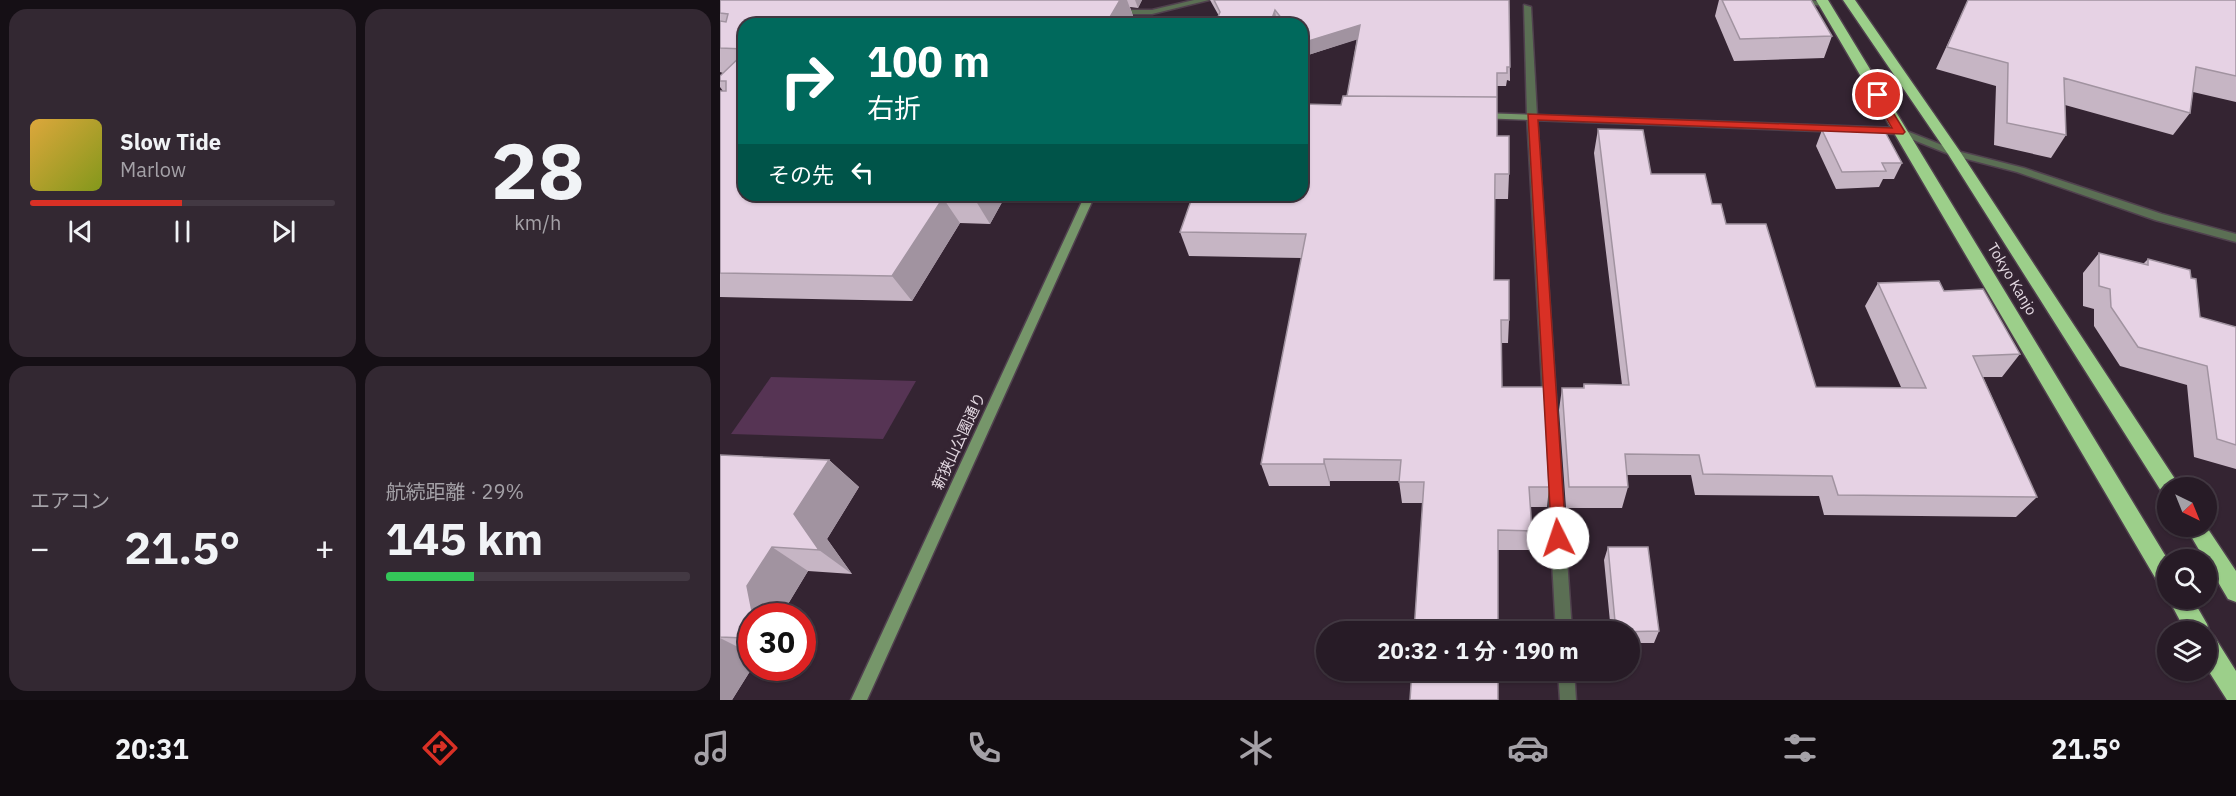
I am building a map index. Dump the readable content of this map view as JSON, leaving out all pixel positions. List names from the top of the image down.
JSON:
{
  "streets": {
    "highway": ["Tokyo Kanjo"],
    "street": ["新狭山公園通り"]
  },
  "north": "bottom right",
  "page": {
    "tile": [
      ["28", "km/h"],
      "エアコン",
      ["航続距離 · 29%", "145 km"]
    ],
    "turn": ["100 m", "右折"],
    "song": ["Slow Tide", "Marlow"],
    "then": "その先",
    "heat": ["−", "21.5°", "+"],
    "limit": "30",
    "trip": "20:32 · 1 分 · 190 m",
    "tabs": ["20:31", "21.5°"]
  }
}
